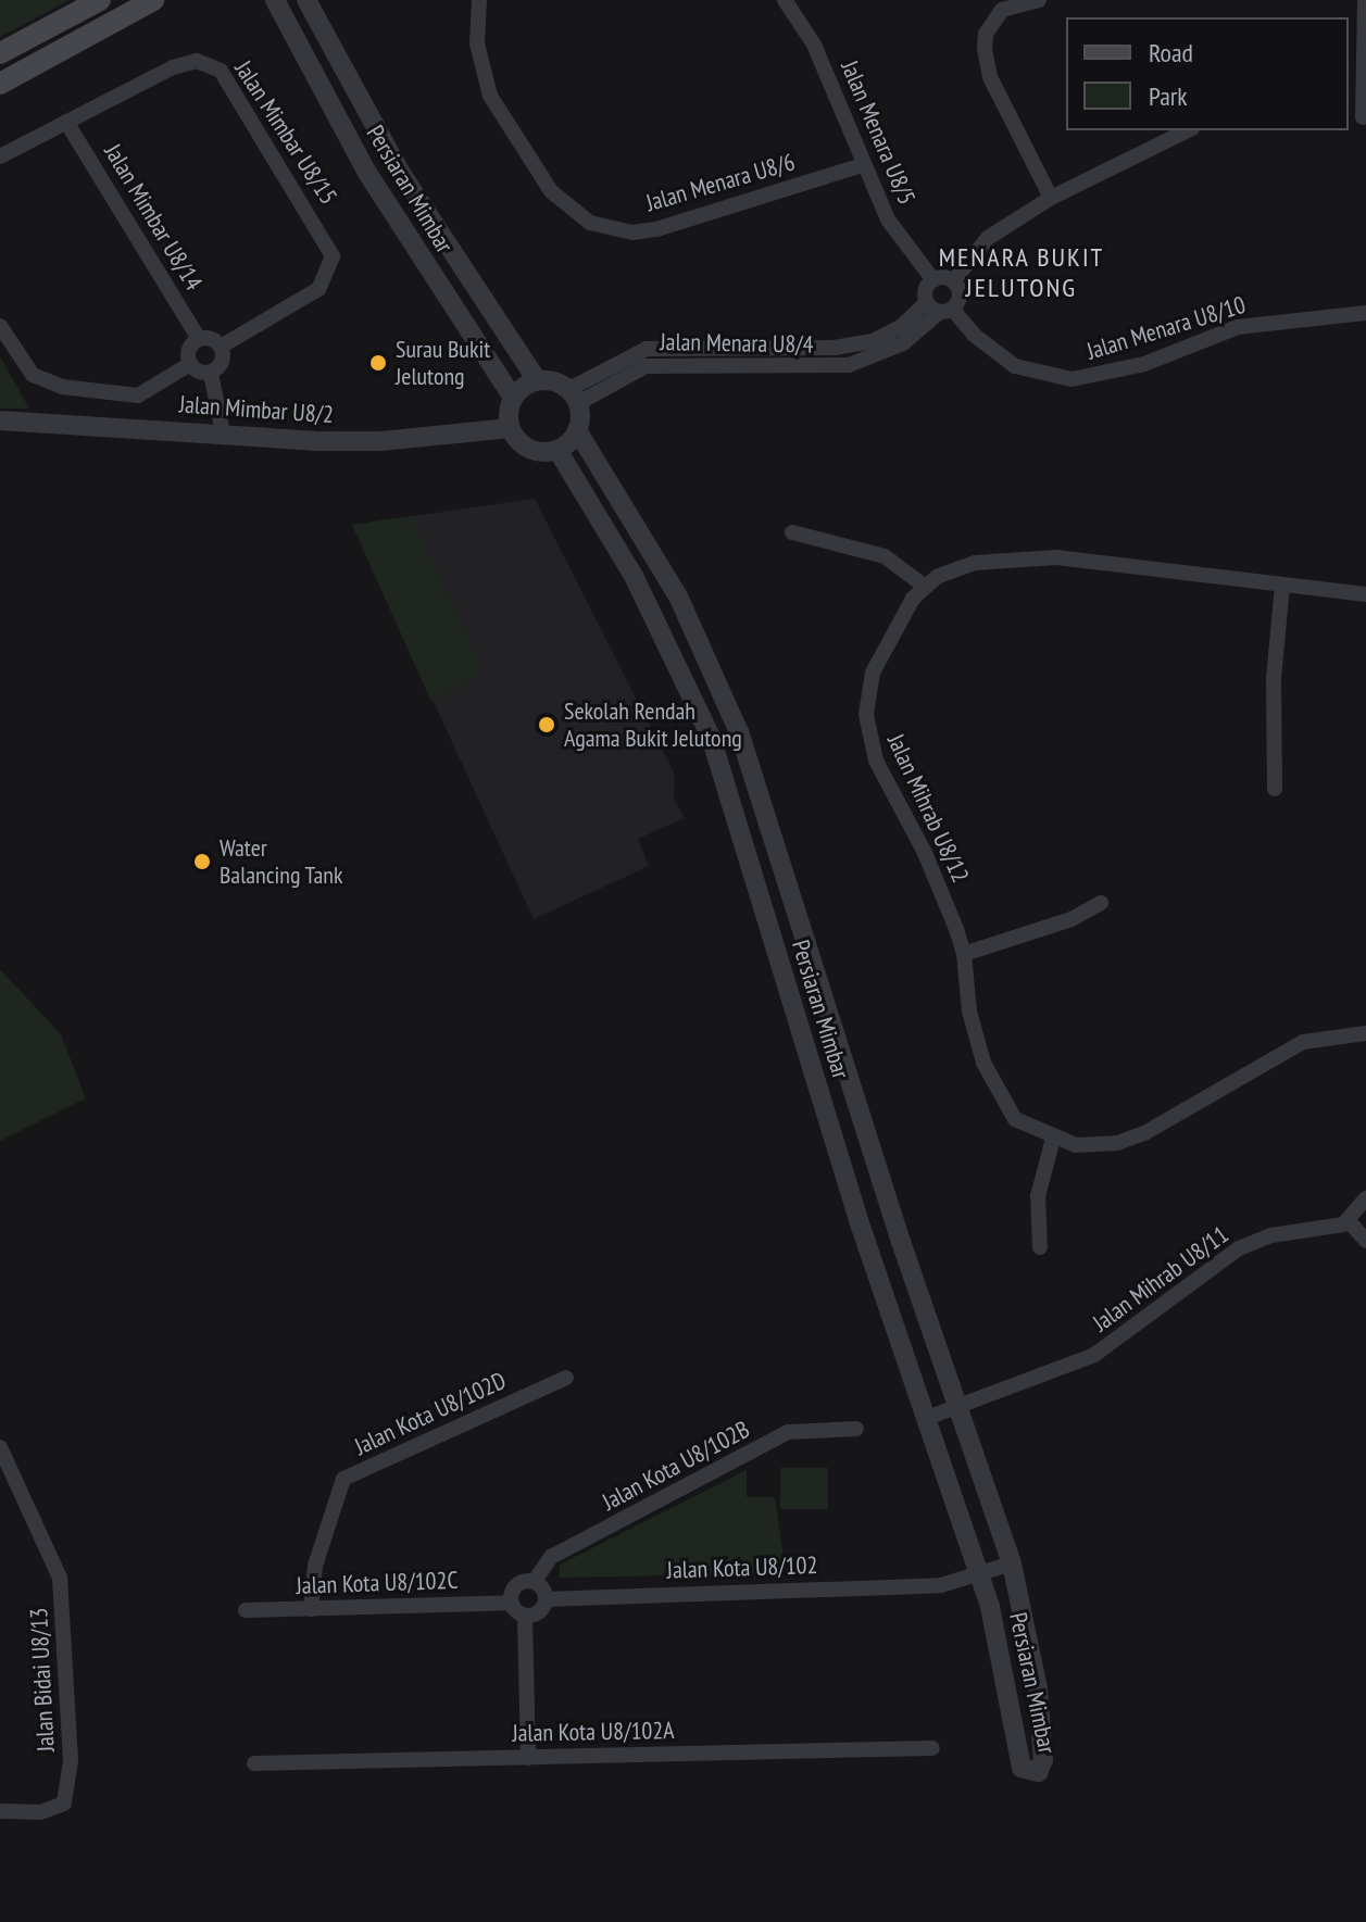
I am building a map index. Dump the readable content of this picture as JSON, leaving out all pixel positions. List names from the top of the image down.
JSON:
{
  "streets": {
    "street": [
      "Jalan Mimbar U8/15",
      "Jalan Menara U8/5",
      "Jalan Menara U8/6",
      "Persiaran Mimbar",
      "Jalan Mimbar U8/14",
      "Jalan Menara U8/10",
      "Jalan Menara U8/4",
      "Jalan Mimbar U8/2",
      "Jalan Mihrab U8/12",
      "Jalan Mihrab U8/11",
      "Jalan Kota U8/102D",
      "Jalan Kota U8/102B",
      "Jalan Kota U8/102",
      "Jalan Kota U8/102C",
      "Jalan Bidai U8/13",
      "Jalan Kota U8/102A"
    ]
  },
  "crossings": [
    ["Jalan Mimbar U8/15", "Jalan Mimbar U8/14"],
    ["Jalan Menara U8/5", "Jalan Menara U8/6"],
    ["Persiaran Mimbar", "Jalan Menara U8/4"],
    ["Persiaran Mimbar", "Jalan Mimbar U8/2"],
    ["Persiaran Mimbar", "Jalan Mihrab U8/11"],
    ["Persiaran Mimbar", "Jalan Kota U8/102"],
    ["Jalan Menara U8/10", "Jalan Menara U8/4"],
    ["Jalan Menara U8/4", "Jalan Mimbar U8/2"],
    ["Jalan Kota U8/102D", "Jalan Kota U8/102C"],
    ["Jalan Kota U8/102B", "Jalan Kota U8/102"],
    ["Jalan Kota U8/102B", "Jalan Kota U8/102C"],
    ["Jalan Kota U8/102", "Jalan Kota U8/102C"]
  ],
  "districts": ["MENARA BUKIT JELUTONG"],
  "places": ["Surau Bukit Jelutong", "Sekolah Rendah Agama Bukit Jelutong", "Water Balancing Tank"],
  "legend": ["Road", "Park"]
}
